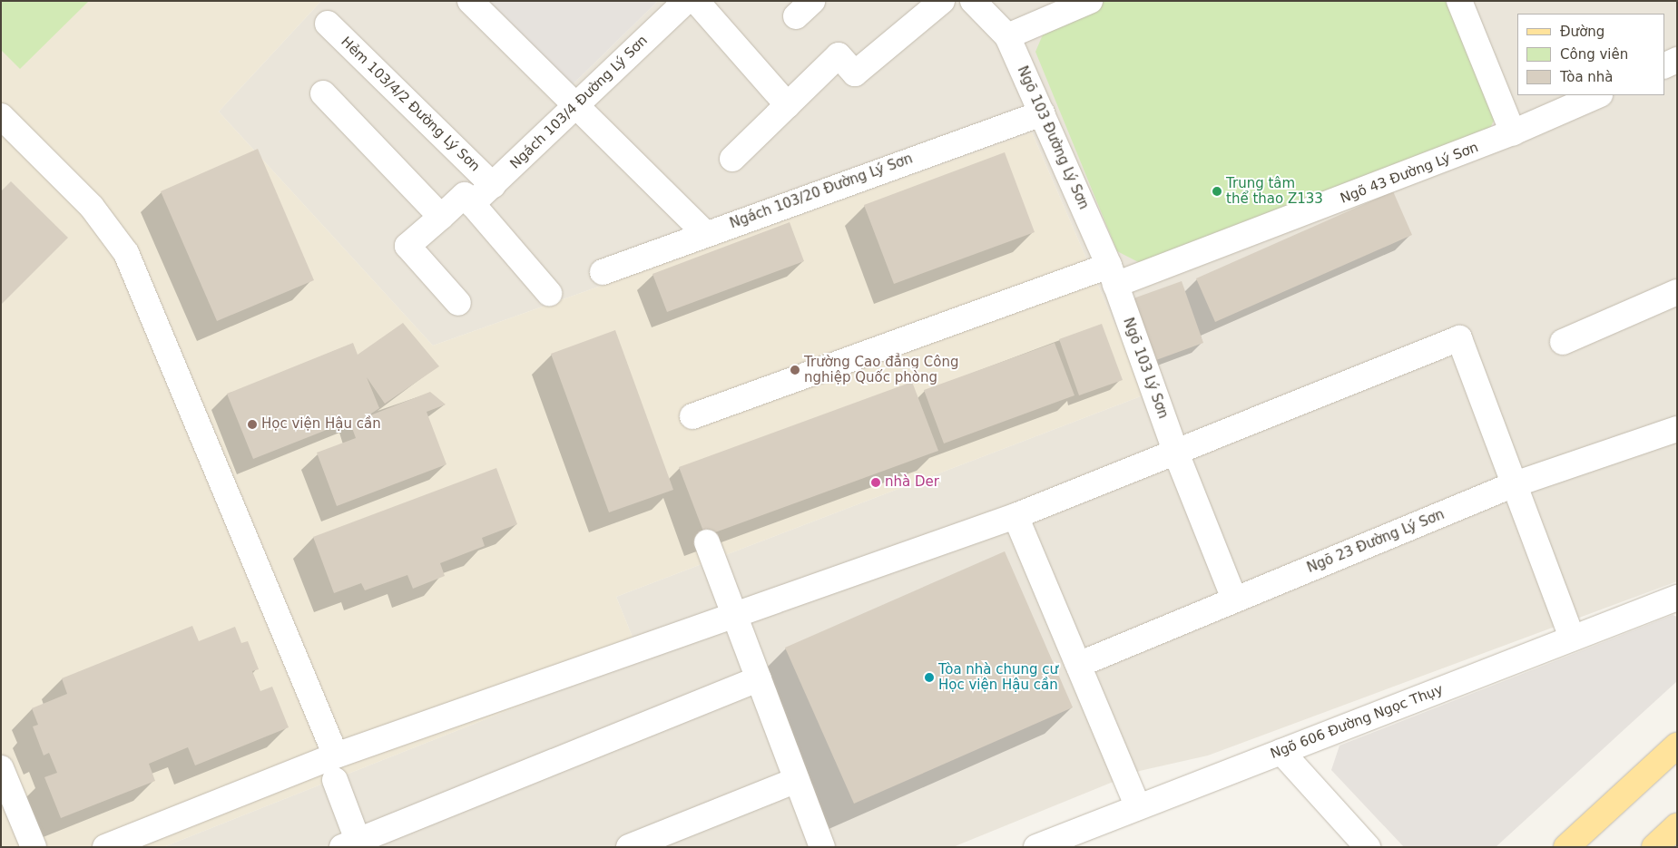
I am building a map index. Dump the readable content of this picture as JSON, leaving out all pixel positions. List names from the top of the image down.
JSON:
{
  "streets": {
    "street": [
      "Ngách 103/4 Đường Lý Sơn",
      "Hẻm 103/4/2 Đường Lý Sơn",
      "Ngõ 103 Đường Lý Sơn",
      "Ngõ 43 Đường Lý Sơn",
      "Ngách 103/20 Đường Lý Sơn",
      "Ngõ 103 Lý Sơn",
      "Ngõ 23 Đường Lý Sơn",
      "Ngõ 606 Đường Ngọc Thụy"
    ]
  },
  "crossings": [
    ["Ngách 103/4 Đường Lý Sơn", "Hẻm 103/4/2 Đường Lý Sơn"],
    ["Ngõ 103 Đường Lý Sơn", "Ngõ 43 Đường Lý Sơn"],
    ["Ngõ 103 Đường Lý Sơn", "Ngách 103/20 Đường Lý Sơn"],
    ["Ngõ 103 Đường Lý Sơn", "Ngõ 103 Lý Sơn"],
    ["Ngõ 43 Đường Lý Sơn", "Ngõ 103 Lý Sơn"],
    ["Ngõ 103 Lý Sơn", "Ngõ 23 Đường Lý Sơn"]
  ],
  "places": [
    "Trung tâm thể thao Z133",
    "Trường Cao đẳng Công nghiệp Quốc phòng",
    "Học viện Hậu cần",
    "nhà Der",
    "Tòa nhà chung cư Học viện Hậu cần"
  ],
  "legend": ["Đường", "Công viên", "Tòa nhà"]
}
